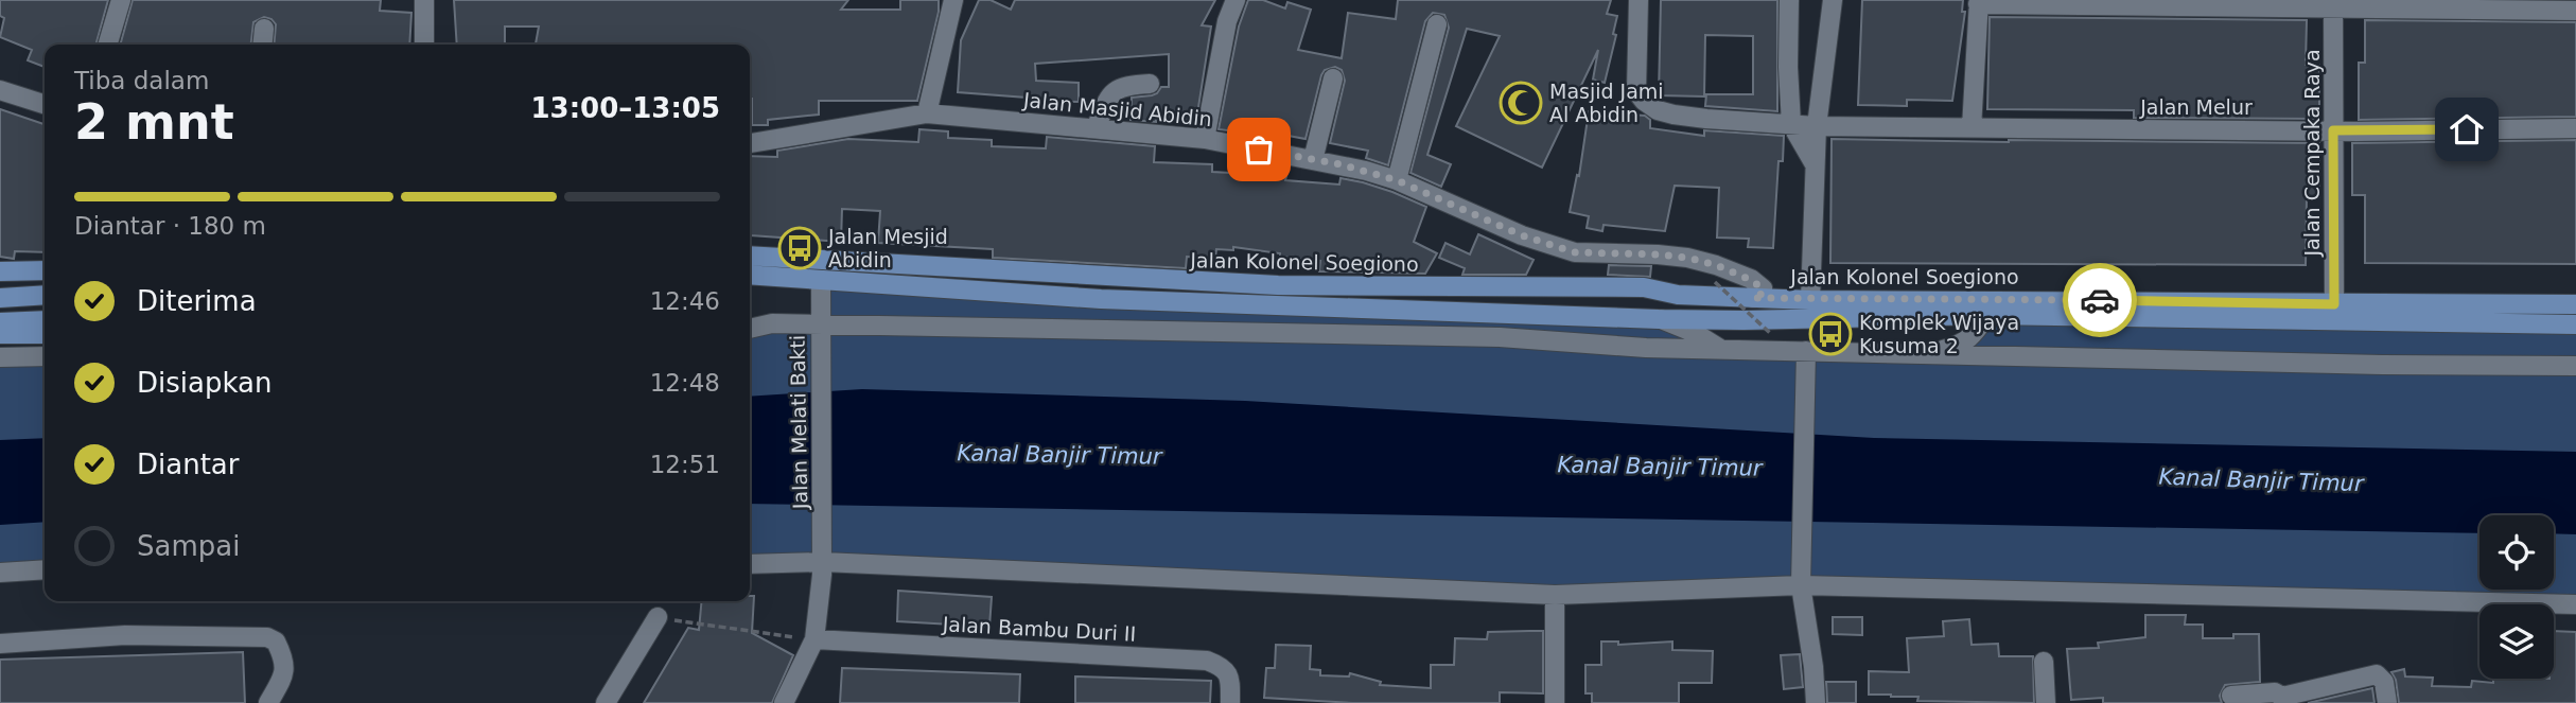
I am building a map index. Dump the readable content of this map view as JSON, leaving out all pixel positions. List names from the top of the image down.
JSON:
{
  "streets": {
    "main road": ["Jalan Kolonel Soegiono"],
    "street": [
      "Jalan Melur",
      "Jalan Masjid Abidin",
      "Jalan Cempaka Raya",
      "Jalan Melati Bakti",
      "Jalan Bambu Duri II"
    ]
  },
  "crossings": [
    ["Jalan Melur", "Jalan Cempaka Raya"],
    ["Jalan Masjid Abidin", "Jalan Kolonel Soegiono"],
    ["Jalan Cempaka Raya", "Jalan Kolonel Soegiono"],
    ["Jalan Kolonel Soegiono", "Jalan Melati Bakti"],
    ["Jalan Melati Bakti", "Jalan Bambu Duri II"]
  ],
  "water": ["Kanal Banjir Timur"],
  "places": {
    "mosque": ["Masjid Jami Al Abidin"],
    "bus stop": ["Jalan Mesjid Abidin", "Komplek Wijaya Kusuma 2"]
  },
  "page": {
    "heading": ["2 mnt", "Tiba dalam", "13:00–13:05"],
    "bar": "Diantar · 180 m",
    "list": [
      ["Diterima", "12:46"],
      ["Disiapkan", "12:48"],
      ["Diantar", "12:51"],
      "Sampai"
    ]
  }
}
